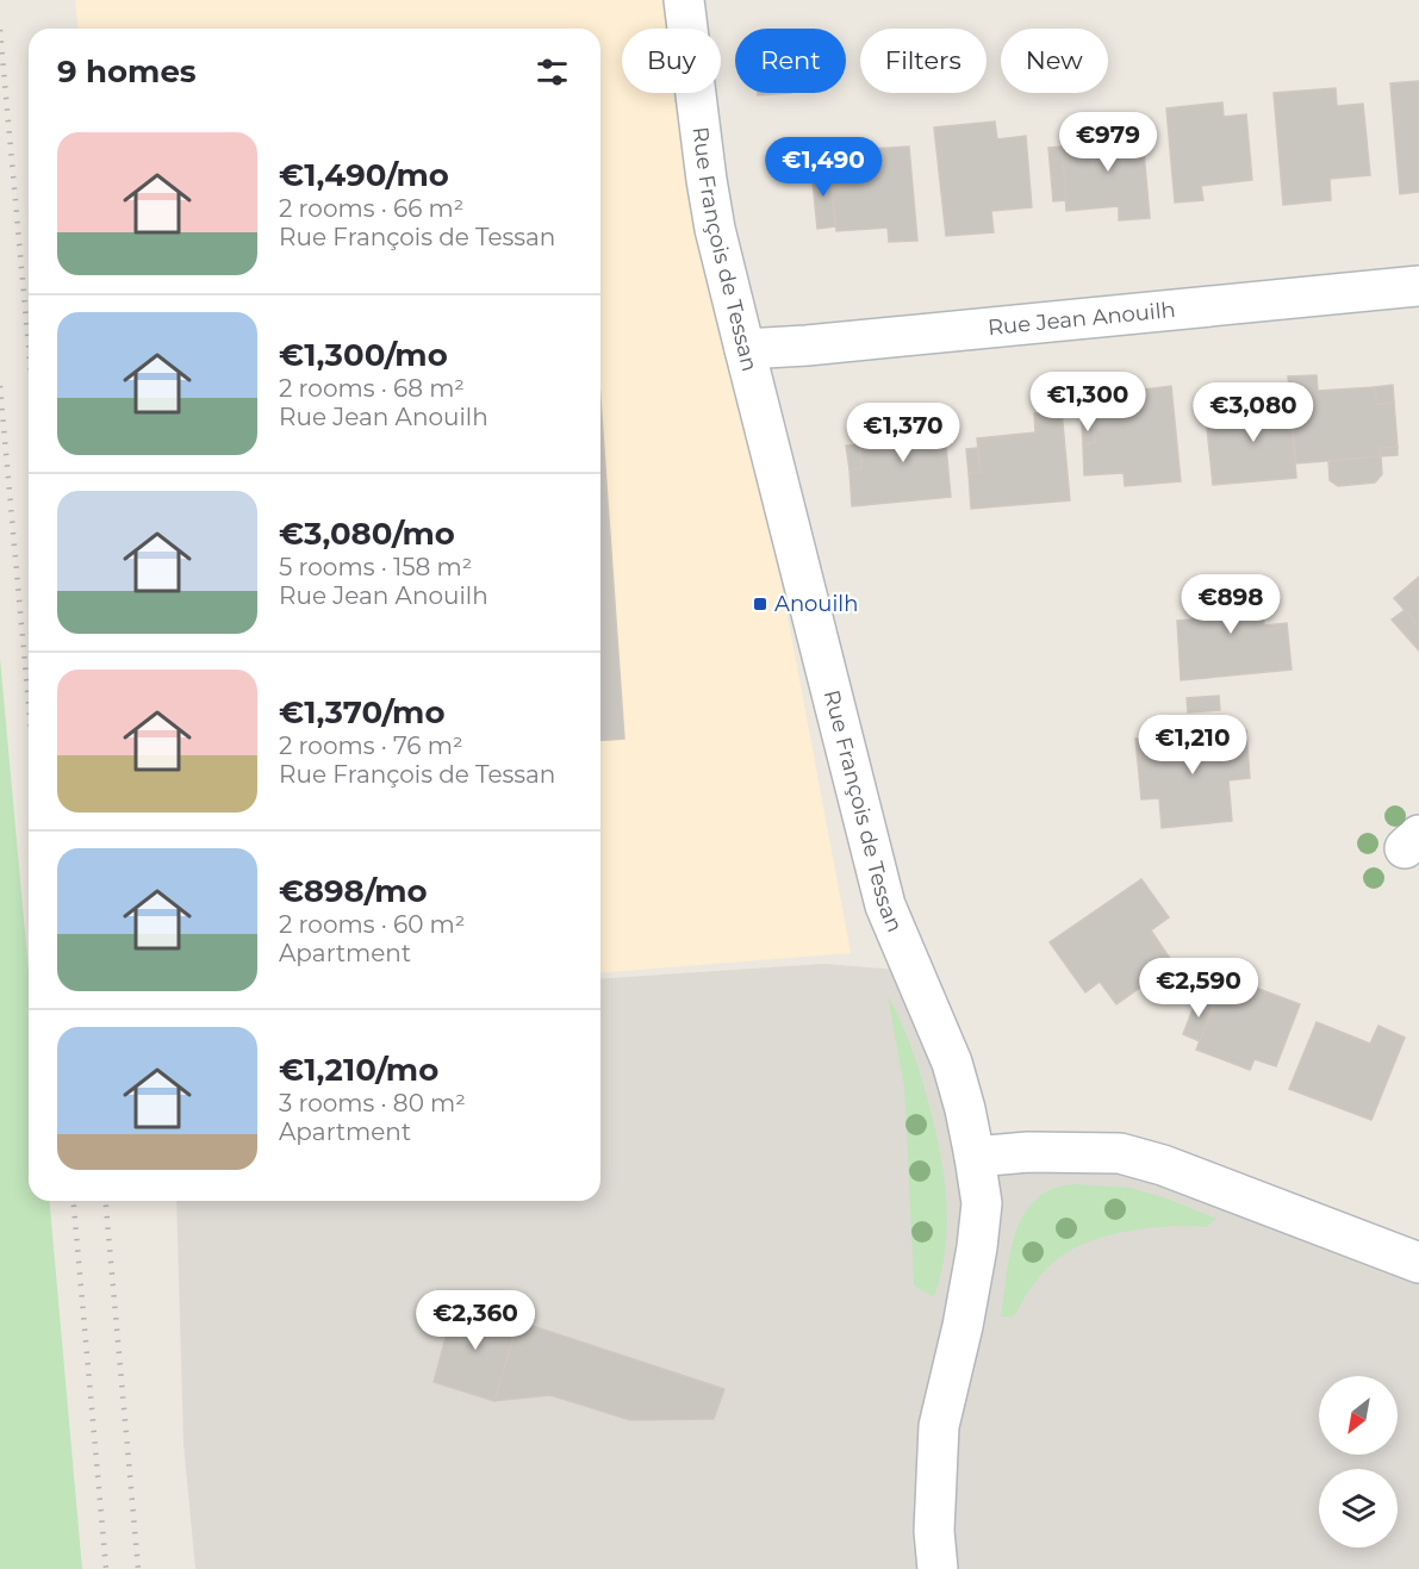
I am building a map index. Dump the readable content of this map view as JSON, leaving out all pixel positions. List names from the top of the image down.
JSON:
{
  "streets": {
    "street": ["Rue François de Tessan", "Rue Jean Anouilh"]
  },
  "crossings": [
    ["Rue François de Tessan", "Rue Jean Anouilh"]
  ],
  "places": {
    "transit": ["Anouilh"]
  },
  "north": "bottom left",
  "page": {
    "chip": [
      "Buy",
      "Rent",
      "Filters",
      "New"
    ],
    "heading": "9 homes",
    "price": [
      "€979",
      "€1,490",
      "€1,300",
      "€3,080",
      "€1,370",
      "€898",
      "€1,210",
      "€2,590",
      "€2,360"
    ],
    "list": [
      {
        "name": "€1,490/mo",
        "note": "2 rooms · 66 m² · Rue François de Tessan"
      },
      {
        "name": "€1,300/mo",
        "note": "2 rooms · 68 m² · Rue Jean Anouilh"
      },
      {
        "name": "€3,080/mo",
        "note": "5 rooms · 158 m² · Rue Jean Anouilh"
      },
      {
        "name": "€1,370/mo",
        "note": "2 rooms · 76 m² · Rue François de Tessan"
      },
      {
        "name": "€898/mo",
        "note": "2 rooms · 60 m² · Apartment"
      },
      {
        "name": "€1,210/mo",
        "note": "3 rooms · 80 m² · Apartment"
      }
    ]
  }
}
